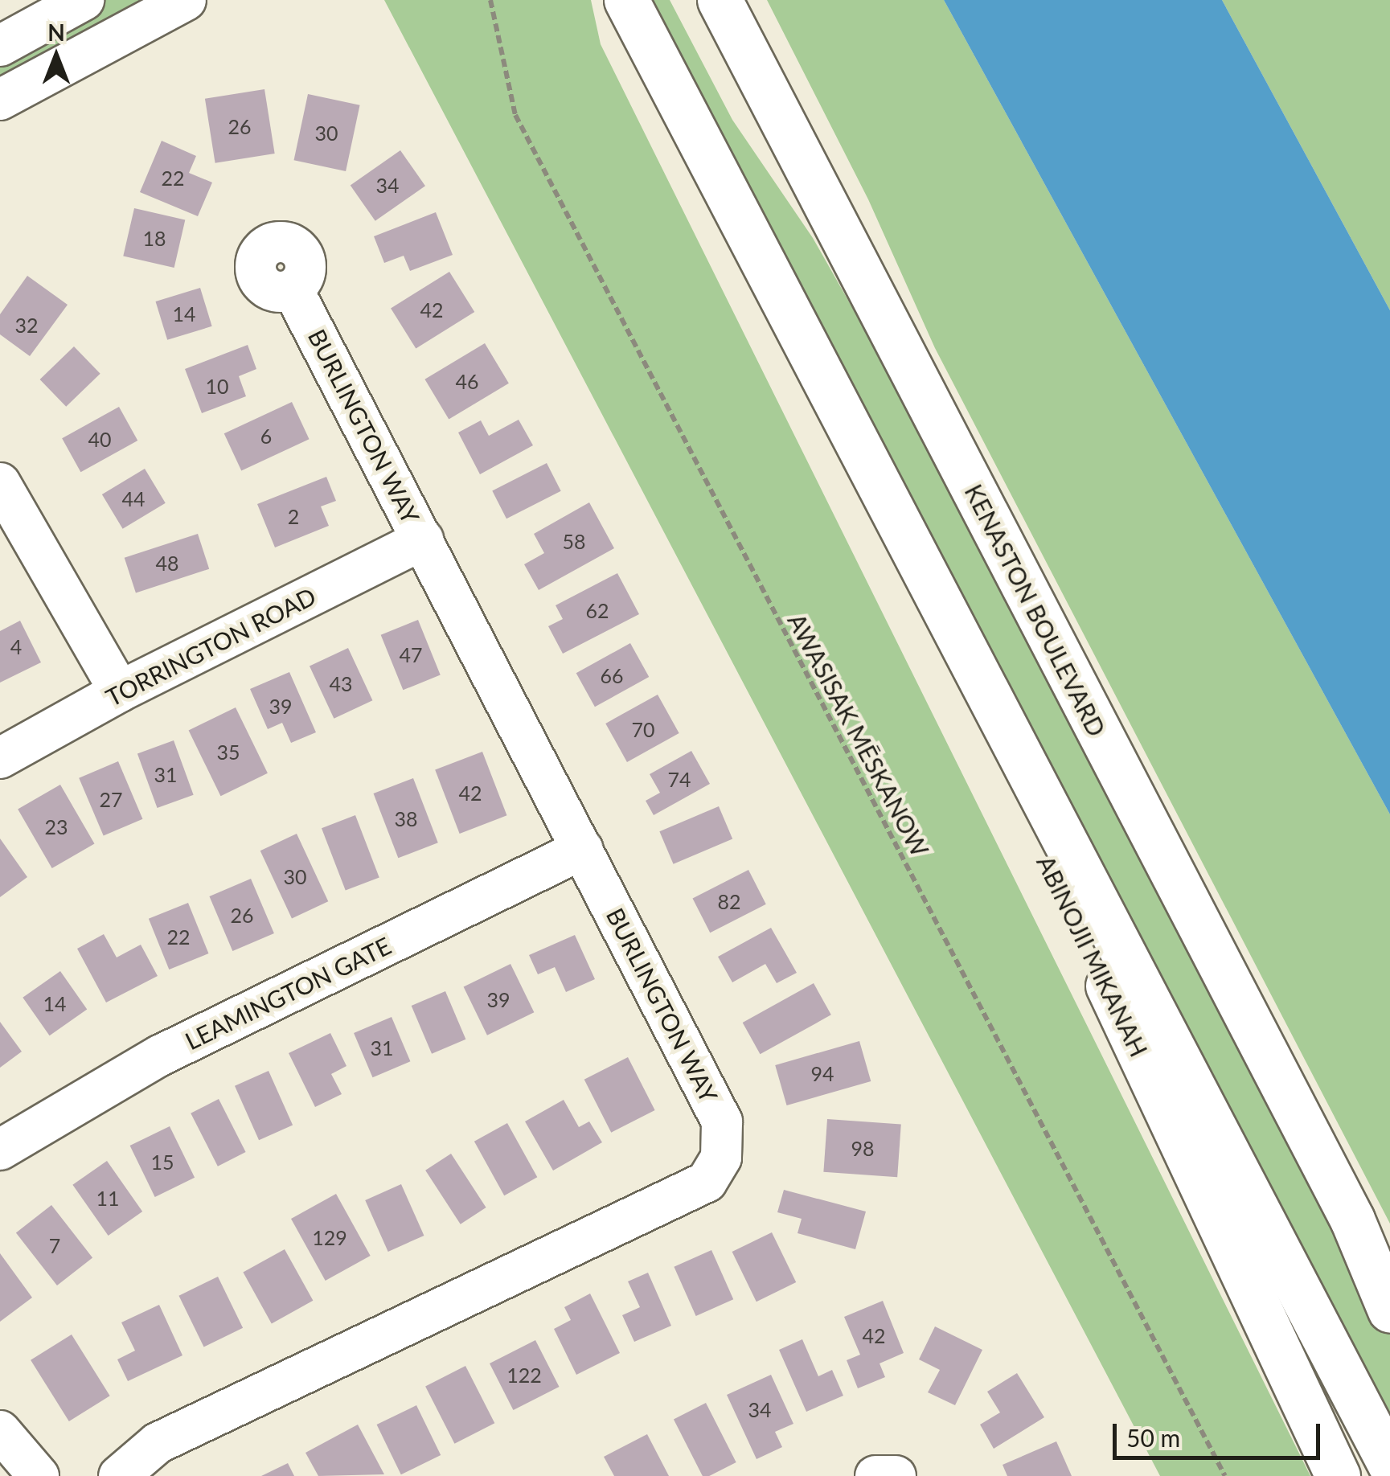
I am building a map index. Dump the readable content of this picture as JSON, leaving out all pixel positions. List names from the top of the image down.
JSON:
{
  "streets": {
    "main road": ["KENASTON BOULEVARD", "ABINOJII MIKANAH"],
    "street": ["BURLINGTON WAY", "TORRINGTON ROAD", "LEAMINGTON GATE"],
    "path": ["AWASISAK MĒSKANOW"]
  },
  "crossings": [
    ["BURLINGTON WAY", "TORRINGTON ROAD"],
    ["BURLINGTON WAY", "LEAMINGTON GATE"]
  ],
  "house_numbers": [
    "26",
    "30",
    "22",
    "34",
    "18",
    "42",
    "14",
    "32",
    "46",
    "10",
    "6",
    "40",
    "44",
    "2",
    "58",
    "48",
    "62",
    "4",
    "47",
    "66",
    "43",
    "39",
    "70",
    "35",
    "31",
    "74",
    "42",
    "27",
    "38",
    "23",
    "30",
    "82",
    "26",
    "22",
    "39",
    "14",
    "31",
    "94",
    "98",
    "15",
    "11",
    "129",
    "7",
    "42",
    "122",
    "34"
  ],
  "scale_bar": "50 m",
  "north": "top"
}
